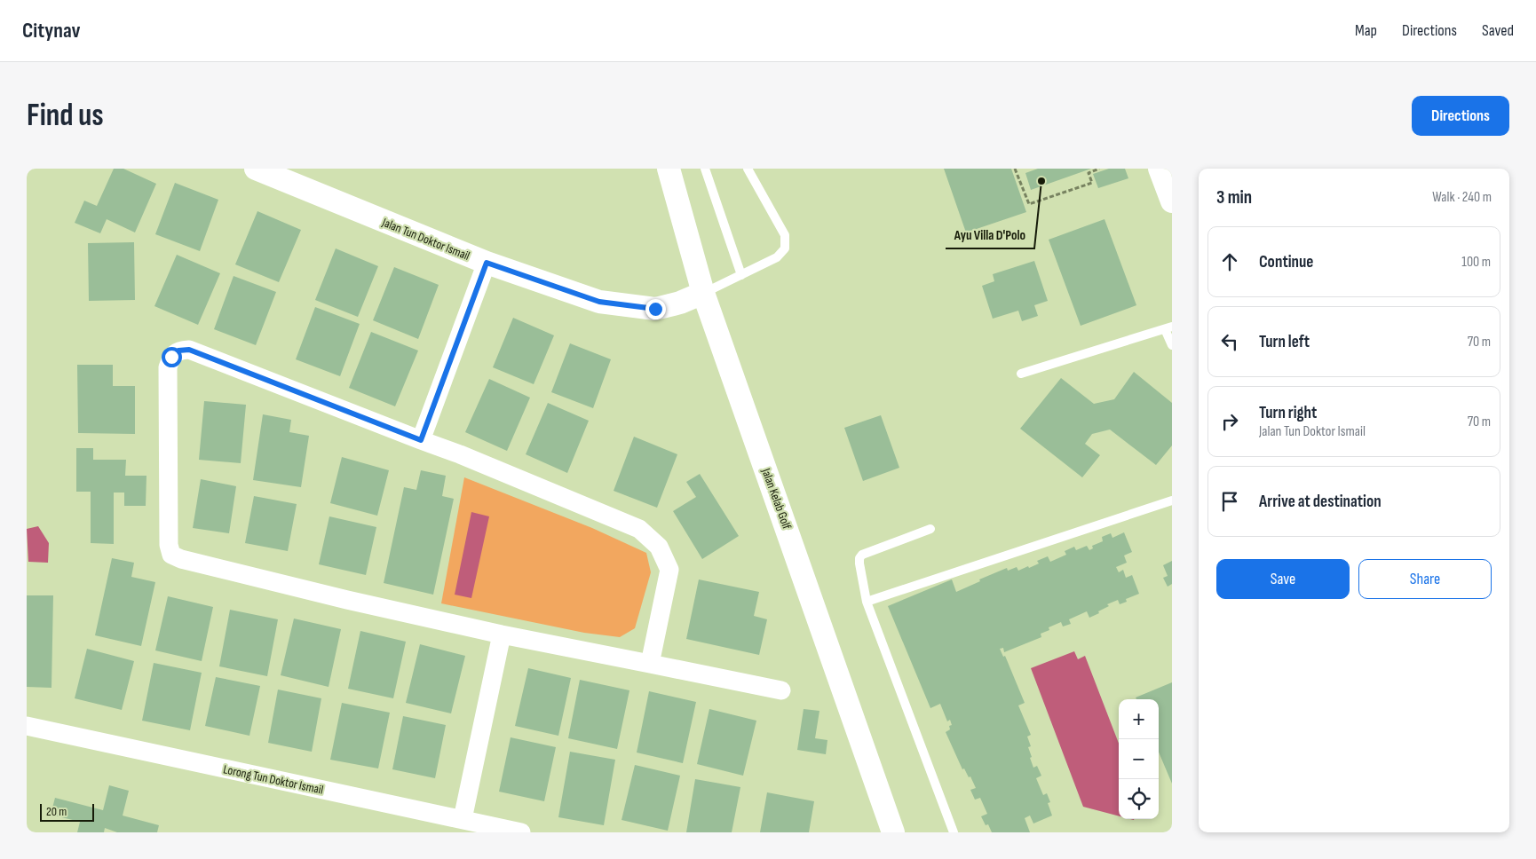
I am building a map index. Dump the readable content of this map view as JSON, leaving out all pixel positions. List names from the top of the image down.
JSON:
{
  "streets": {
    "street": ["Jalan Tun Doktor Ismail", "Jalan Kelab Golf", "Lorong Tun Doktor Ismail"]
  },
  "crossings": [
    ["Jalan Tun Doktor Ismail", "Jalan Kelab Golf"]
  ],
  "places": ["Ayu Villa D'Polo"],
  "scale_bar": "20 m",
  "page": {
    "header": "Citynav",
    "nav": ["Map", "Directions", "Saved"],
    "buttons": [
      "Directions",
      ["Save", "Share"]
    ],
    "title": "Find us",
    "heading": ["3 min", "Walk · 240 m"],
    "list": [
      ["Continue", "100 m"],
      ["Turn left", "70 m"],
      ["Turn right", "Jalan Tun Doktor Ismail", "70 m"],
      "Arrive at destination"
    ],
    "map_buttons": ["+", "−"],
    "scale": "20 m"
  }
}
